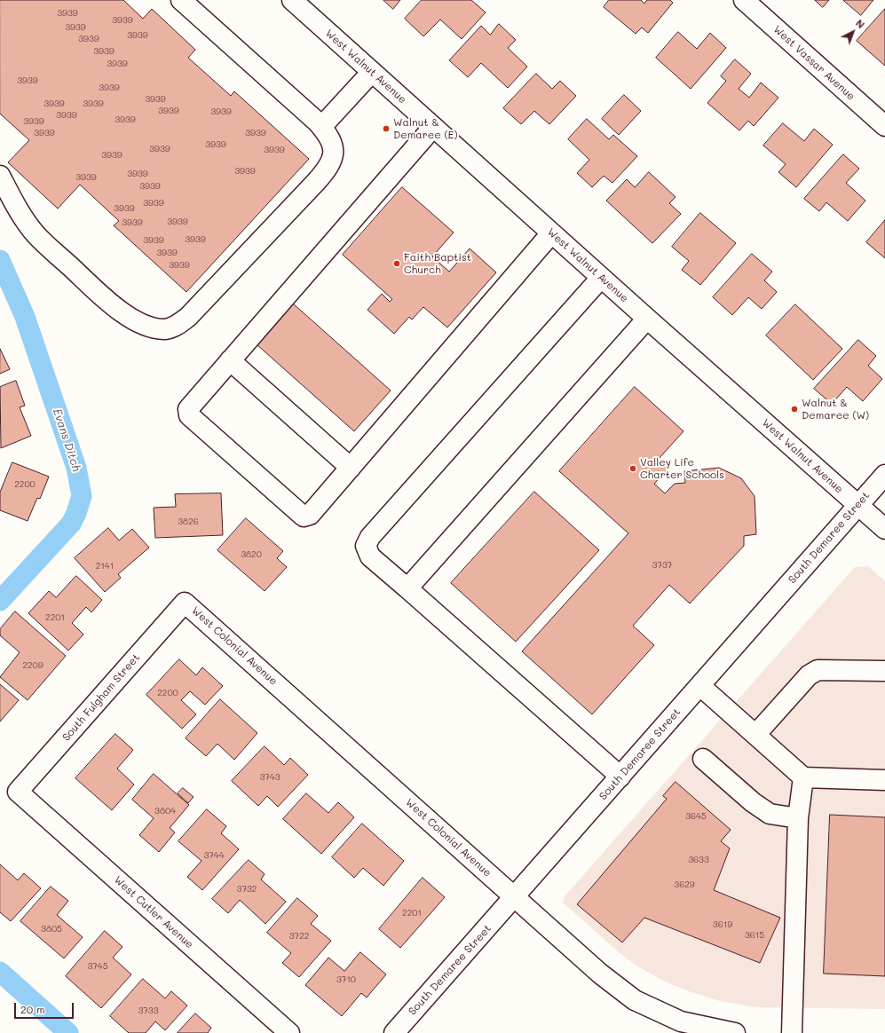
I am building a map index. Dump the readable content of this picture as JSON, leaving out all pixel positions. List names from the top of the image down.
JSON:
{
  "streets": {
    "main road": [
      "West Vassar Avenue",
      "West Walnut Avenue",
      "South Demaree Street",
      "West Colonial Avenue",
      "South Fulgham Street",
      "West Cutler Avenue"
    ]
  },
  "crossings": [
    ["West Walnut Avenue", "South Demaree Street"],
    ["South Demaree Street", "West Colonial Avenue"],
    ["West Colonial Avenue", "South Fulgham Street"],
    ["South Fulgham Street", "West Cutler Avenue"]
  ],
  "water": ["Evans Ditch"],
  "places": [
    "Walnut & Demaree (E)",
    "Faith Baptist Church",
    "Walnut & Demaree (W)",
    "Valley Life Charter Schools"
  ],
  "house_numbers": [
    "3939",
    "3939",
    "3939",
    "3939",
    "3939",
    "3939",
    "3939",
    "3939",
    "3939",
    "3939",
    "3939",
    "3939",
    "3939",
    "3939",
    "3939",
    "3939",
    "3939",
    "3939",
    "3939",
    "3939",
    "3939",
    "3939",
    "3939",
    "3939",
    "3939",
    "3939",
    "3939",
    "3939",
    "3939",
    "3939",
    "3939",
    "3939",
    "3939",
    "3939",
    "3939",
    "2200",
    "3826",
    "3820",
    "3737",
    "2141",
    "2201",
    "2209",
    "2200",
    "3743",
    "3804",
    "3645",
    "3744",
    "3633",
    "3629",
    "3732",
    "2201",
    "3619",
    "3805",
    "3615",
    "3722",
    "3745",
    "3710",
    "3733"
  ],
  "scale_bar": "20 m",
  "north": "top right"
}
